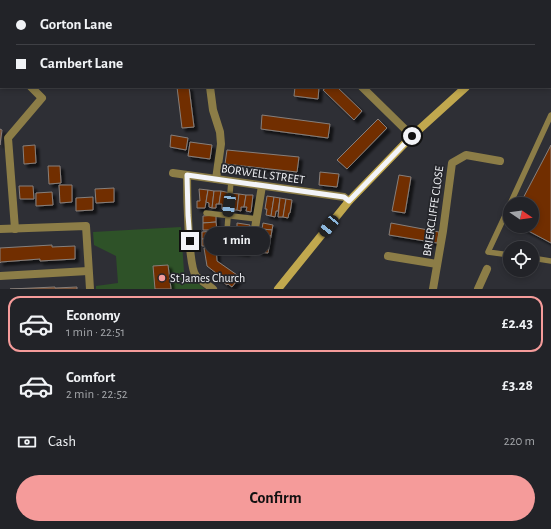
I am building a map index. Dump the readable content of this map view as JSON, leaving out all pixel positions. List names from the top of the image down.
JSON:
{
  "streets": {
    "street": ["BORWELL STREET", "BRIERCLIFFE CLOSE"]
  },
  "places": ["St James Church"],
  "north": "right",
  "page": {
    "banner": ["Gorton Lane", "Cambert Lane"],
    "bubble": "1 min",
    "list": [
      {
        "name": "Economy",
        "note": "1 min · 22:51",
        "value": "£2.43"
      },
      {
        "name": "Comfort",
        "note": "2 min · 22:52",
        "value": "£3.28"
      }
    ],
    "pay": ["Cash", "220 m"],
    "buttons": "Confirm"
  }
}
